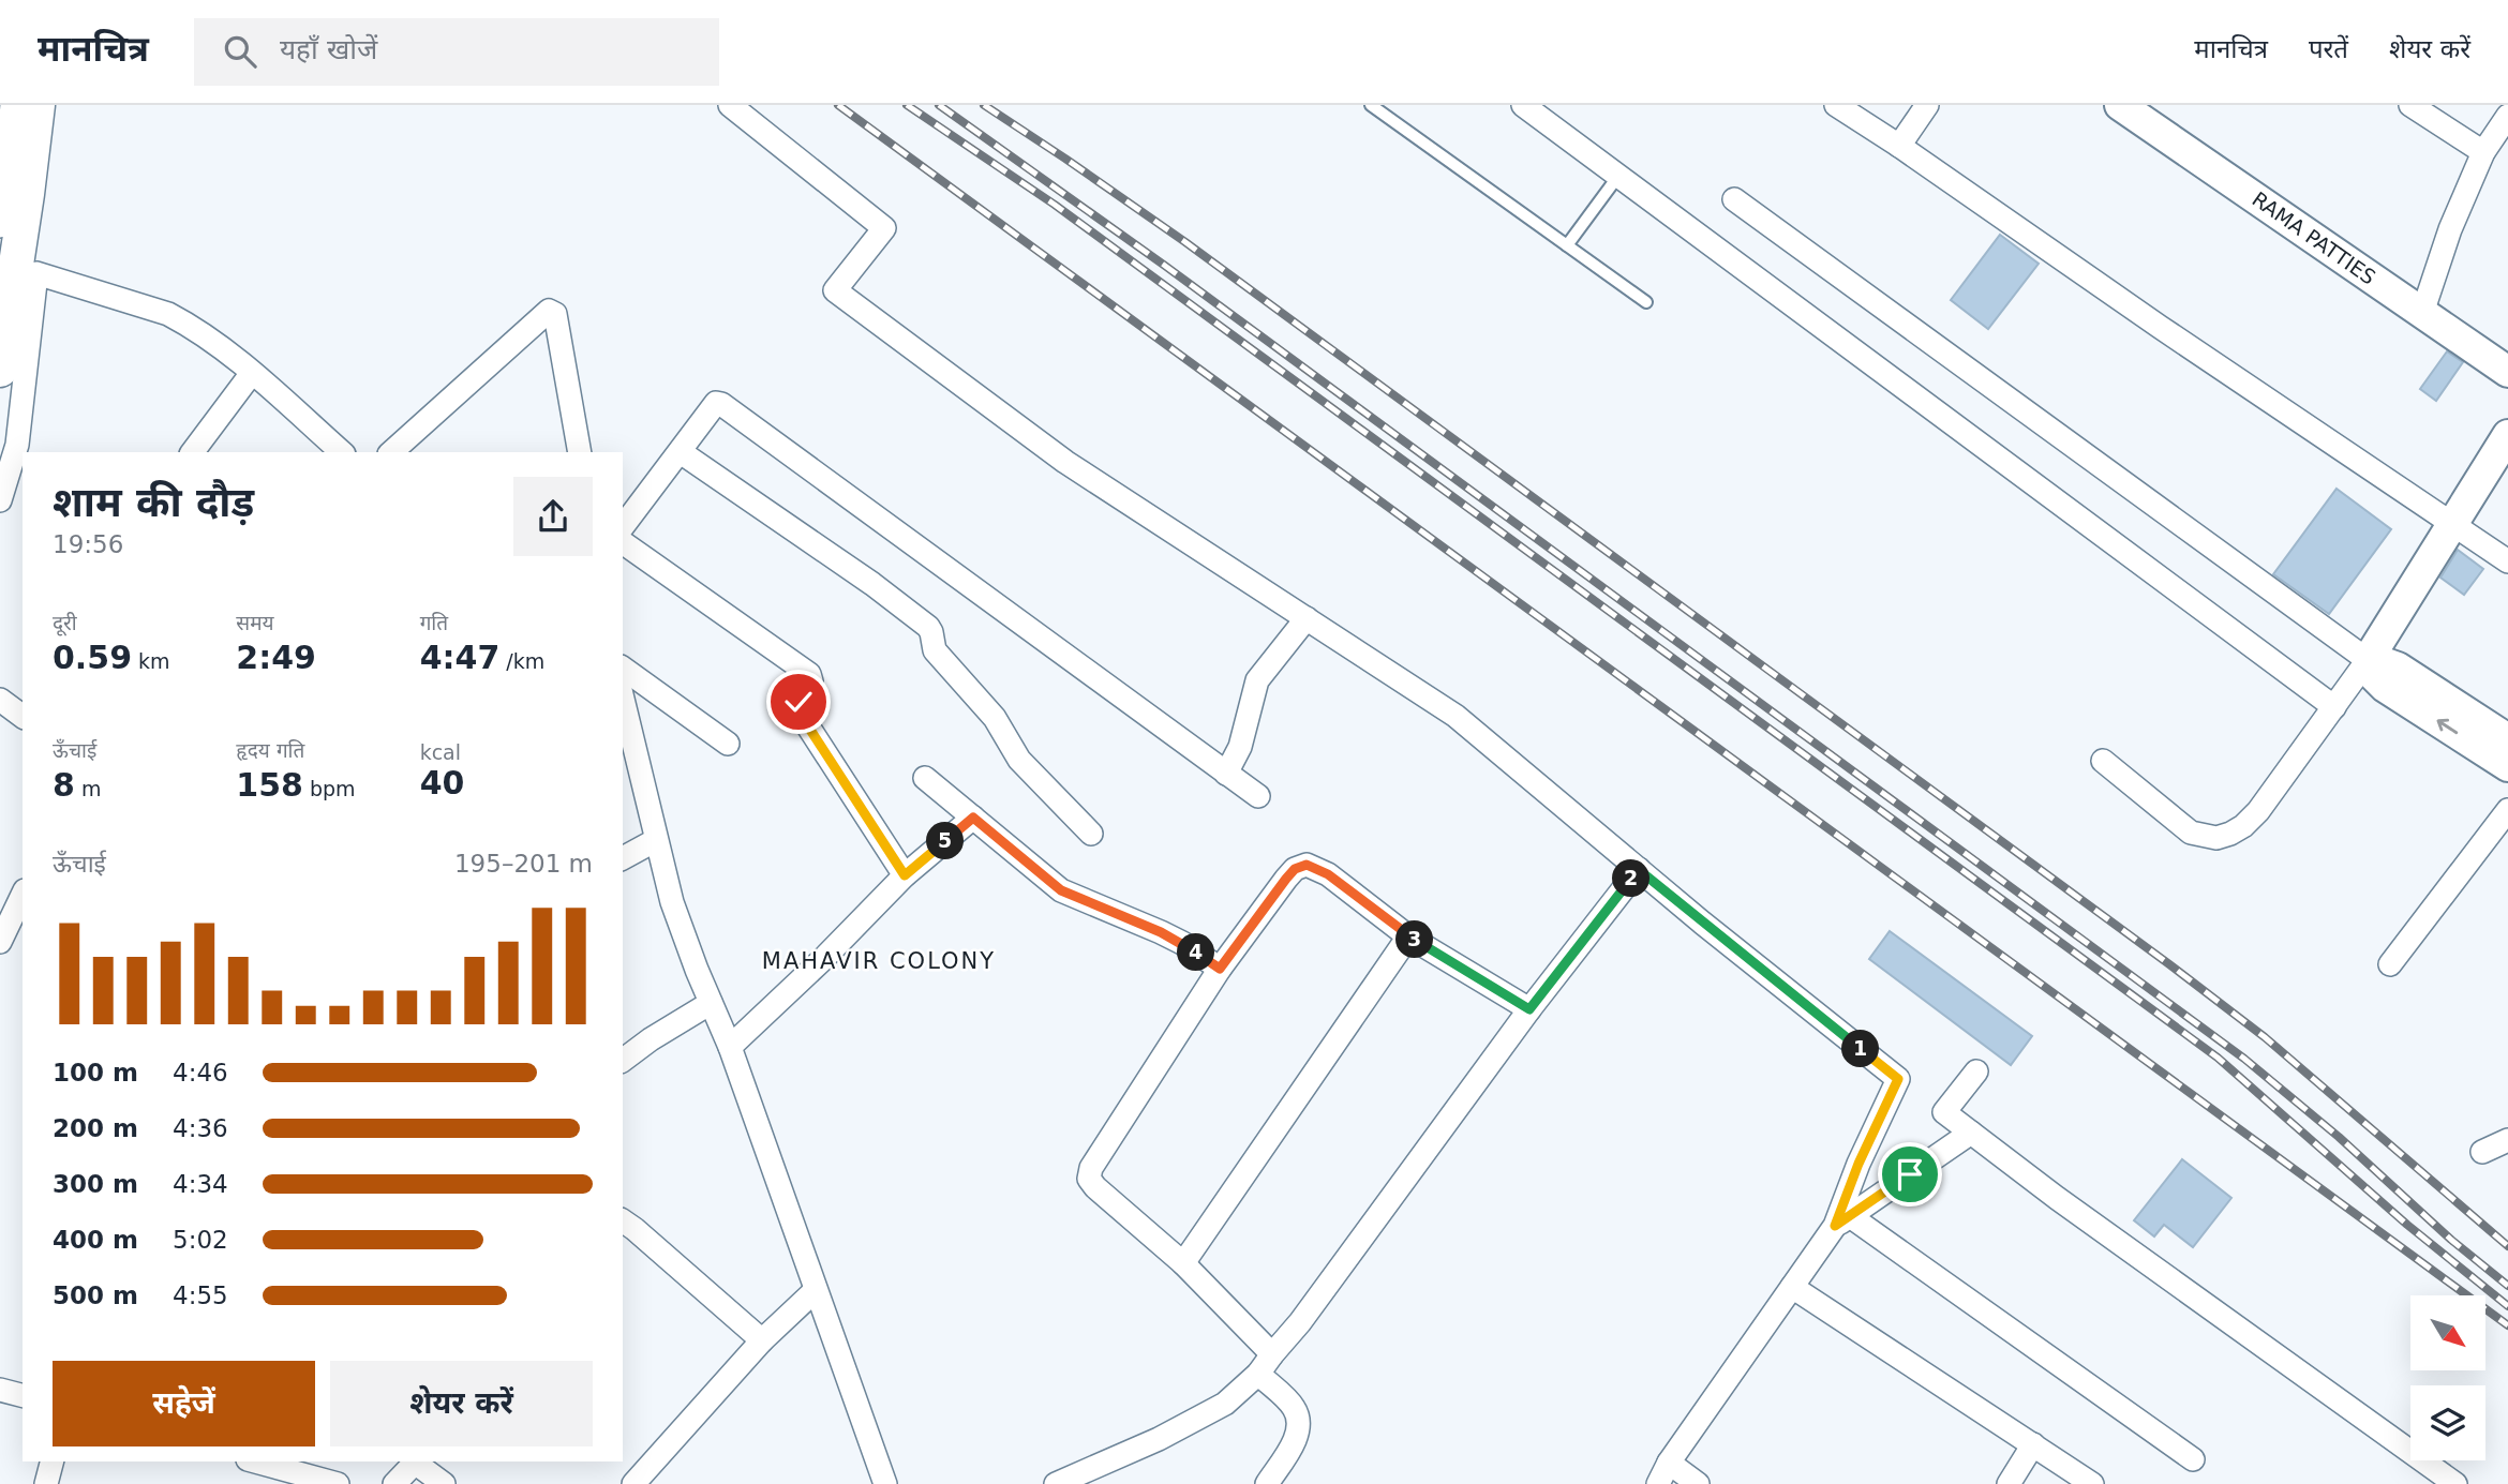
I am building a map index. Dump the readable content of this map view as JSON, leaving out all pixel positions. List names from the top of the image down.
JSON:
{
  "streets": {
    "street": ["RAMA PATTIES"]
  },
  "districts": ["MAHAVIR COLONY"],
  "north": "bottom right",
  "page": {
    "header": "मानचित्र",
    "search": "यहाँ खोजें",
    "nav": ["मानचित्र", "परतें", "शेयर करें"],
    "heading": ["शाम की दौड़", "19:56"],
    "stats": [
      ["दूरी", "0.59 km"],
      ["समय", "2:49"],
      ["गति", "4:47 /km"],
      ["ऊँचाई", "8 m"],
      ["हृदय गति", "158 bpm"],
      ["kcal", "40"]
    ],
    "pins": [
      "5",
      "2",
      "3",
      "4",
      "1"
    ],
    "chart": ["ऊँचाई", "195–201 m"],
    "list": [
      {
        "name": "100 m",
        "note": "4:46"
      },
      {
        "name": "200 m",
        "note": "4:36"
      },
      {
        "name": "300 m",
        "note": "4:34"
      },
      {
        "name": "400 m",
        "note": "5:02"
      },
      {
        "name": "500 m",
        "note": "4:55"
      }
    ],
    "buttons": ["सहेजें", "शेयर करें"]
  }
}
